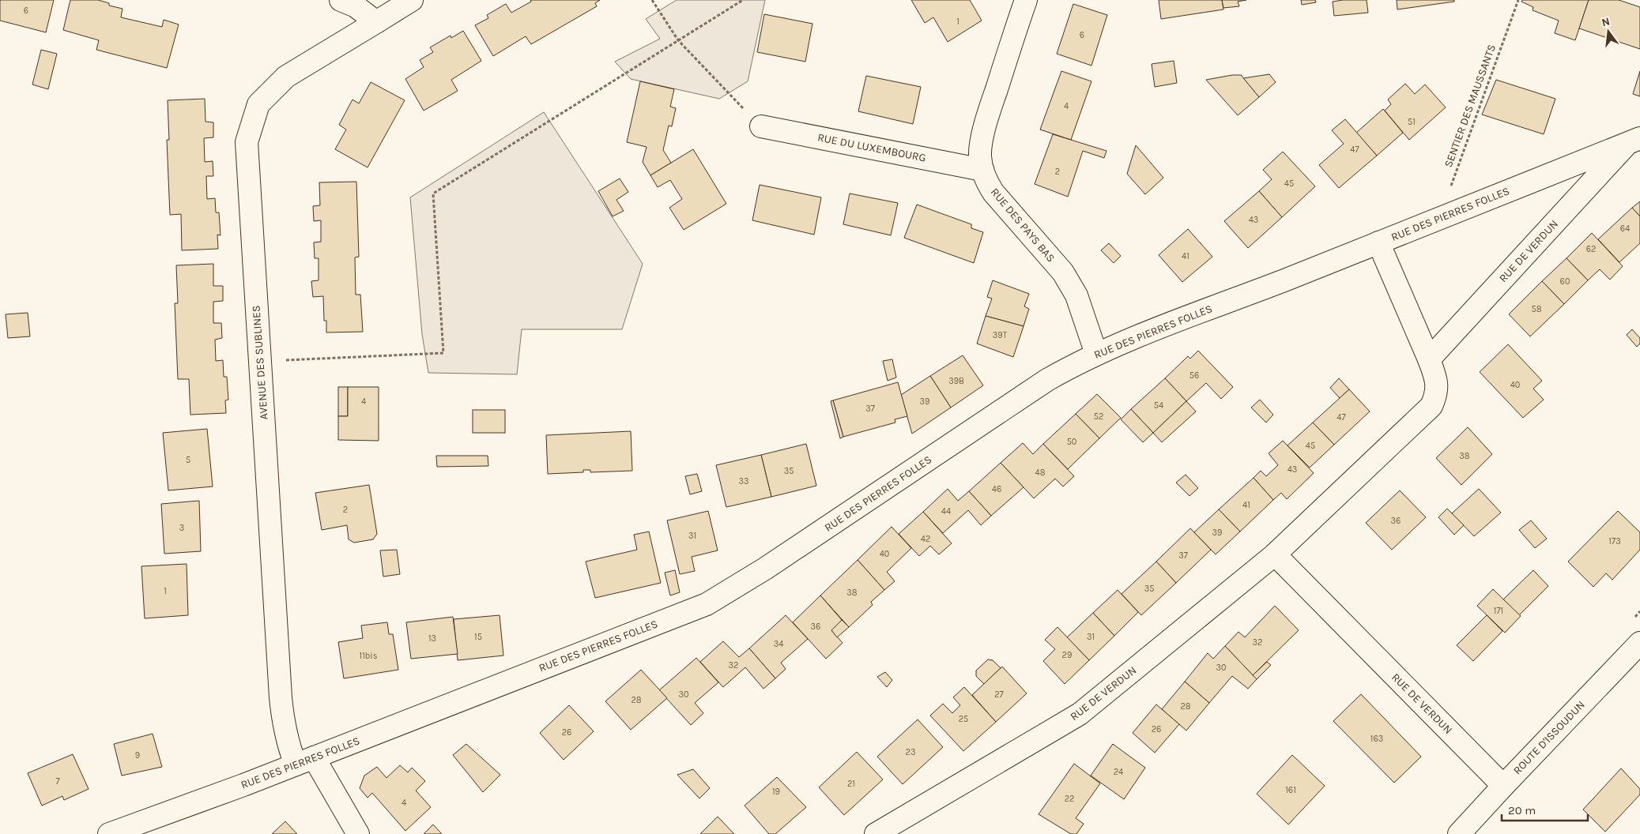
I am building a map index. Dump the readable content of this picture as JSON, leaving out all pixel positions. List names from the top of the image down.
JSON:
{
  "streets": {
    "street": [
      "RUE DU LUXEMBOURG",
      "RUE DES PIERRES FOLLES",
      "RUE DES PAYS BAS",
      "RUE DE VERDUN",
      "AVENUE DES SUBLINES",
      "ROUTE D'ISSOUDUN"
    ],
    "path": ["SENTIER DES MAUSSANTS"]
  },
  "crossings": [
    ["SENTIER DES MAUSSANTS", "RUE DES PIERRES FOLLES"],
    ["RUE DU LUXEMBOURG", "RUE DES PAYS BAS"],
    ["RUE DES PIERRES FOLLES", "RUE DES PAYS BAS"],
    ["RUE DES PIERRES FOLLES", "RUE DE VERDUN"],
    ["RUE DES PIERRES FOLLES", "AVENUE DES SUBLINES"],
    ["RUE DE VERDUN", "ROUTE D'ISSOUDUN"]
  ],
  "house_numbers": [
    "6",
    "1",
    "6",
    "4",
    "51",
    "47",
    "2",
    "45",
    "43",
    "64",
    "62",
    "41",
    "60",
    "58",
    "39T",
    "56",
    "39B",
    "40",
    "4",
    "39",
    "54",
    "37",
    "52",
    "47",
    "50",
    "45",
    "38",
    "5",
    "43",
    "35",
    "48",
    "33",
    "46",
    "41",
    "2",
    "44",
    "36",
    "3",
    "39",
    "31",
    "42",
    "173",
    "40",
    "37",
    "35",
    "1",
    "38",
    "171",
    "36",
    "15",
    "31",
    "13",
    "32",
    "34",
    "29",
    "11bis",
    "32",
    "30",
    "30",
    "27",
    "28",
    "28",
    "25",
    "26",
    "26",
    "163",
    "23",
    "9",
    "24",
    "7",
    "21",
    "161",
    "19",
    "22",
    "4"
  ],
  "scale_bar": "20 m",
  "north": "top"
}
